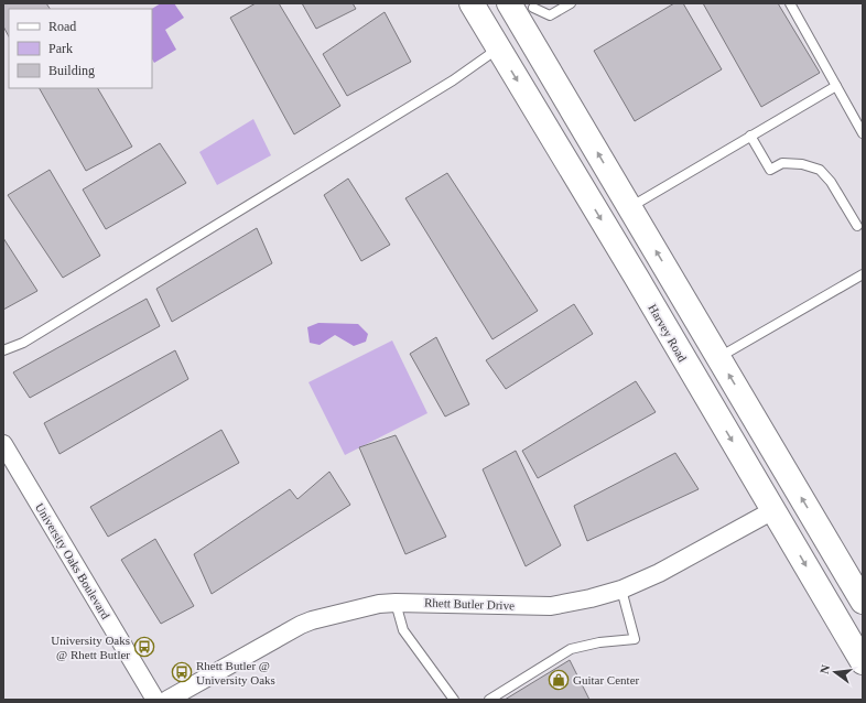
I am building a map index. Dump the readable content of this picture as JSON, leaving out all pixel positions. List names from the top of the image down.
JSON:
{
  "streets": {
    "main road": ["Harvey Road"],
    "street": ["University Oaks Boulevard", "Rhett Butler Drive"]
  },
  "crossings": [
    ["Harvey Road", "Rhett Butler Drive"]
  ],
  "places": {
    "bus stop": ["University Oaks @ Rhett Butler", "Rhett Butler @ University Oaks"],
    "shop": ["Guitar Center"]
  },
  "legend": ["Road", "Park", "Building"],
  "north": "left"
}
